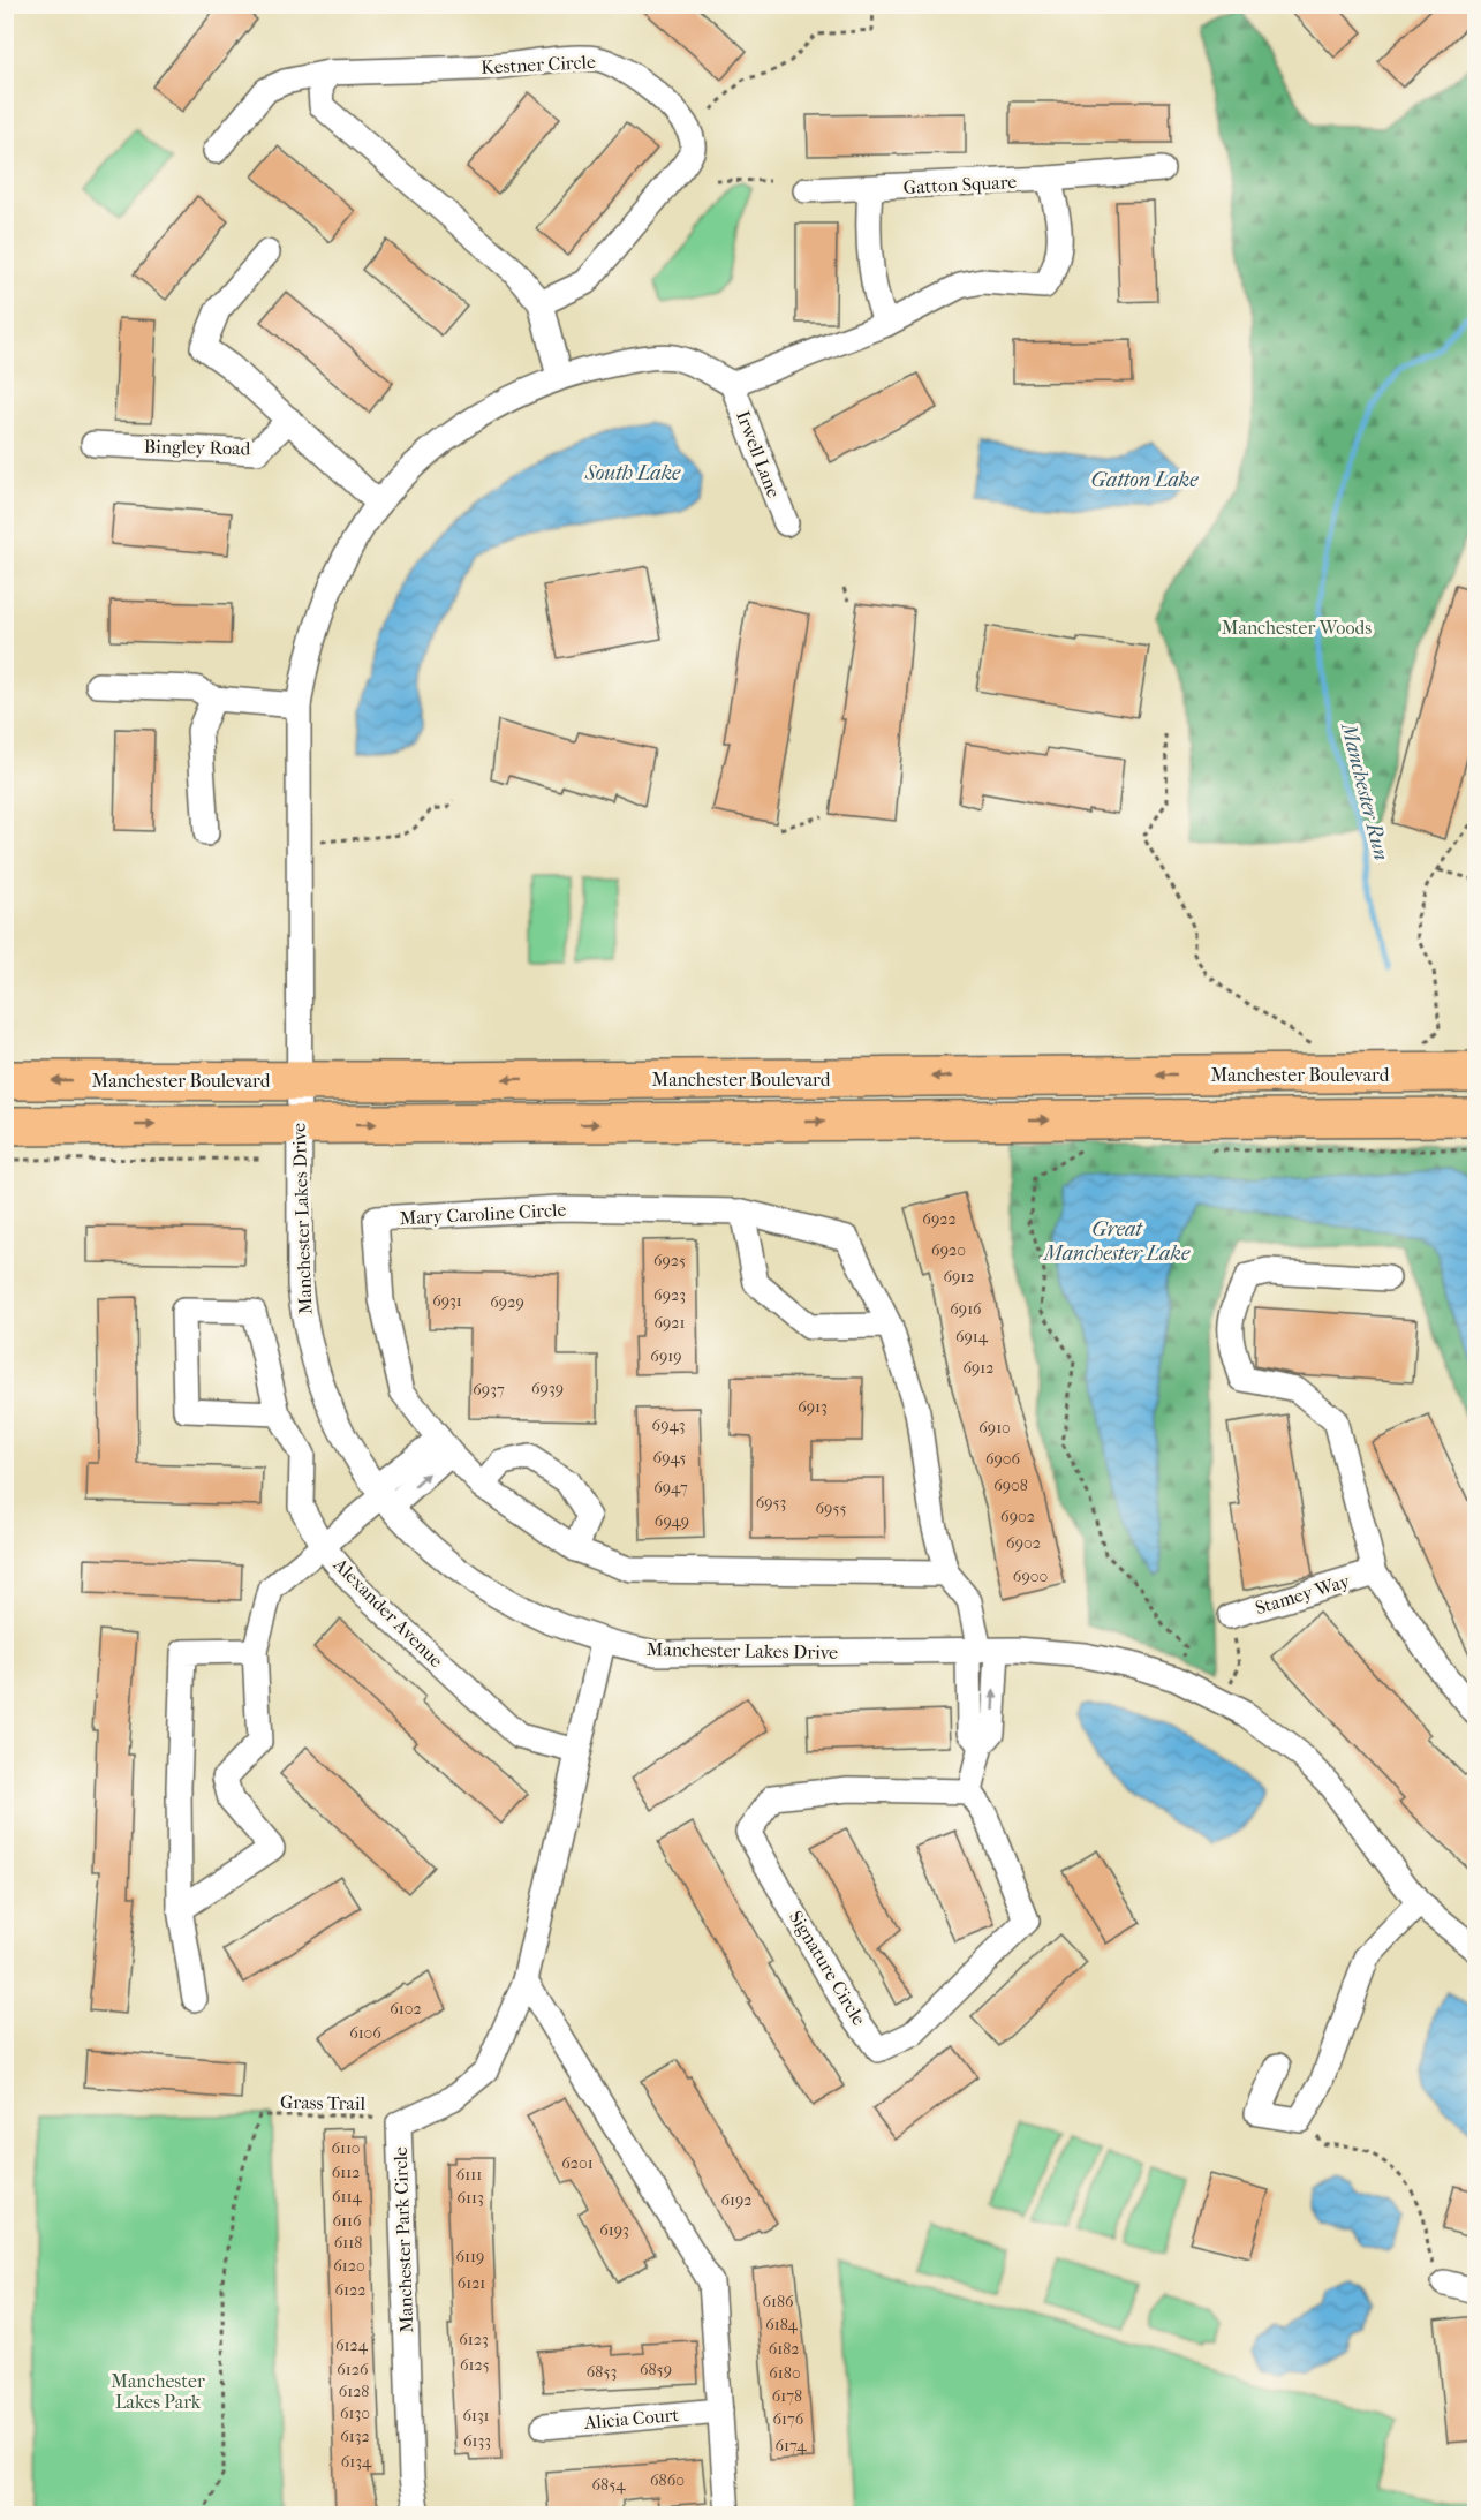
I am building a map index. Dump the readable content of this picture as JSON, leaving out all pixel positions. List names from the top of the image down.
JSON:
{
  "streets": {
    "main road": ["Manchester Boulevard"],
    "street": [
      "Kestner Circle",
      "Gatton Square",
      "Bingley Road",
      "Irwell Lane",
      "Mary Caroline Circle",
      "Manchester Lakes Drive",
      "Stamey Way",
      "Alexander Avenue",
      "Signature Circle",
      "Manchester Park Circle",
      "Alicia Court"
    ],
    "path": ["Grass Trail"]
  },
  "crossings": [
    ["Irwell Lane", "Manchester Lakes Drive"],
    ["Manchester Boulevard", "Manchester Lakes Drive"],
    ["Mary Caroline Circle", "Manchester Lakes Drive"],
    ["Manchester Lakes Drive", "Manchester Park Circle"],
    ["Alexander Avenue", "Manchester Park Circle"]
  ],
  "water": [
    "South Lake",
    "Gatton Lake",
    "Manchester Run",
    "Great Manchester Lake"
  ],
  "parks": ["Manchester Woods", "Manchester Lakes Park"],
  "house_numbers": [
    "6922",
    "6920",
    "6925",
    "6912",
    "6923",
    "6931",
    "6929",
    "6916",
    "6921",
    "6914",
    "6919",
    "6912",
    "6939",
    "6937",
    "6913",
    "6943",
    "6910",
    "6945",
    "6906",
    "6908",
    "6947",
    "6953",
    "6955",
    "6902",
    "6949",
    "6902",
    "6900",
    "6102",
    "6106",
    "6110",
    "6201",
    "6112",
    "6111",
    "6114",
    "6113",
    "6192",
    "6116",
    "6193",
    "6118",
    "6119",
    "6120",
    "6121",
    "6122",
    "6186",
    "6184",
    "6123",
    "6124",
    "6182",
    "6125",
    "6126",
    "6859",
    "6853",
    "6180",
    "6128",
    "6178",
    "6130",
    "6131",
    "6176",
    "6132",
    "6133",
    "6174",
    "6134",
    "6860",
    "6854"
  ]
}
